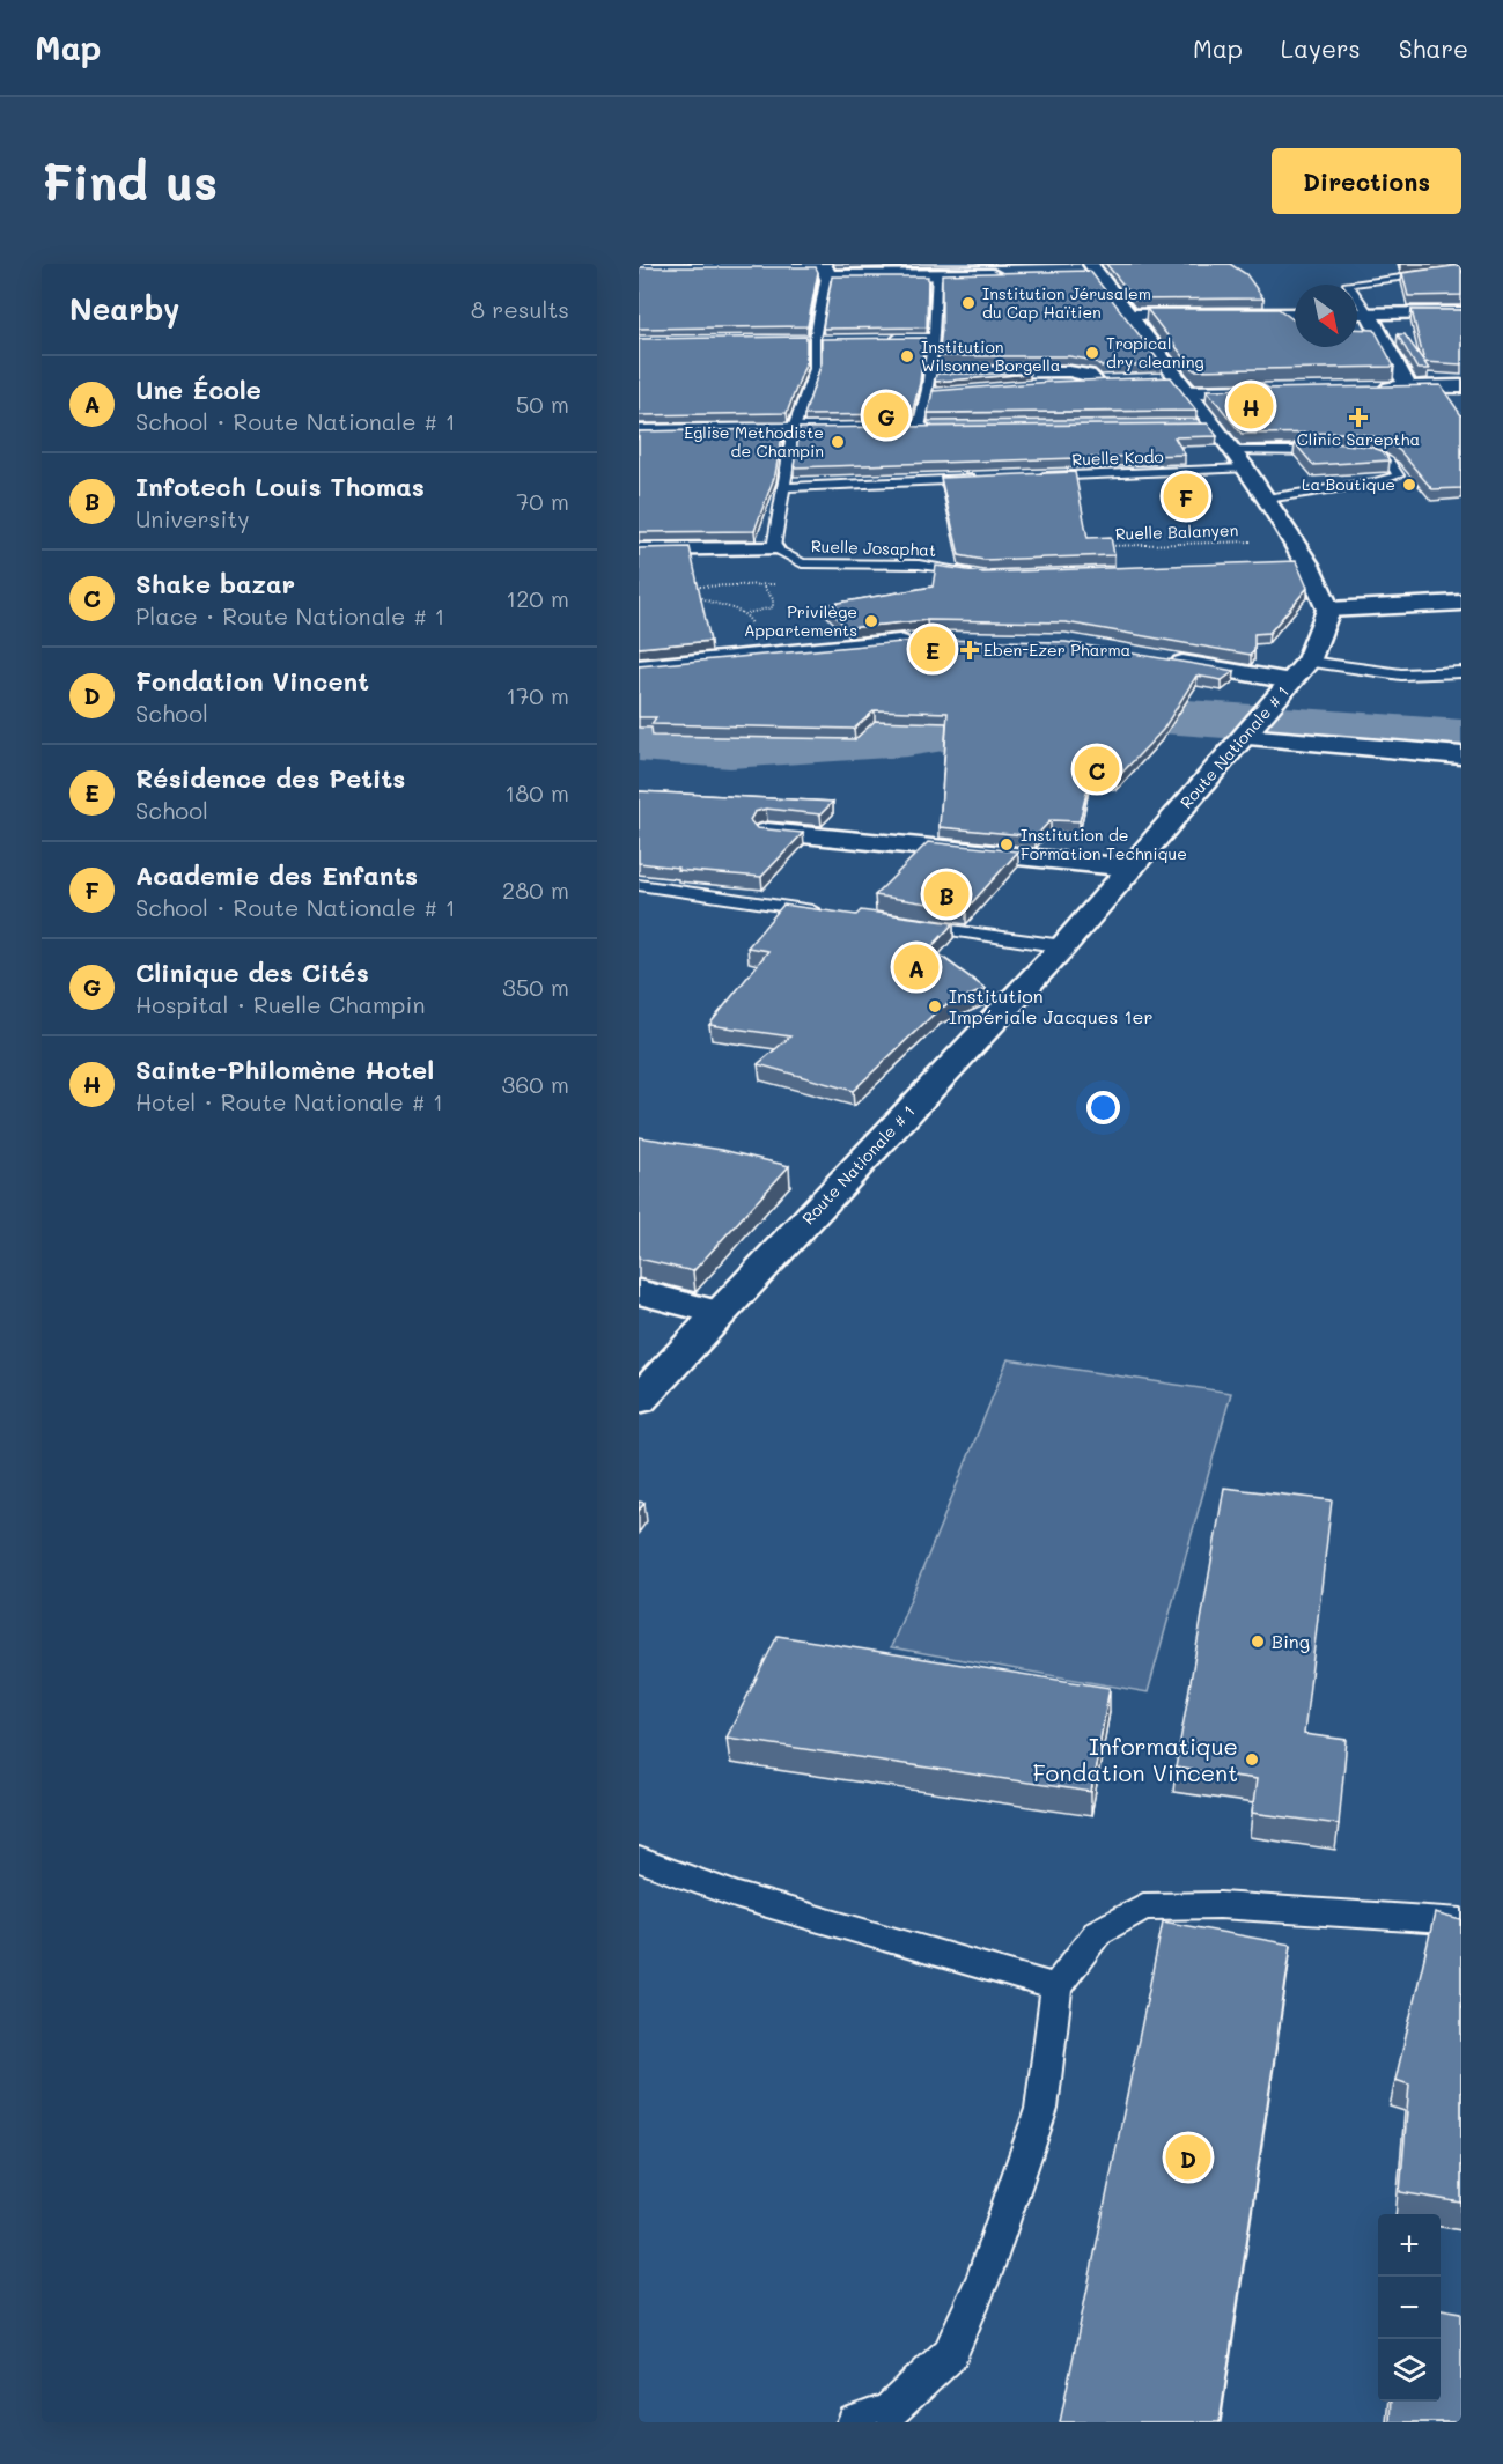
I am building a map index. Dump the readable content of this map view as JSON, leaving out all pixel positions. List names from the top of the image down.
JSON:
{
  "streets": {
    "street": ["Route Nationale # 1"],
    "lane": ["Ruelle Kodo", "Ruelle Josaphat"],
    "path": ["Ruelle Balanyen"]
  },
  "places": {
    "other": [
      "Institution Jérusalem du Cap Haïtien",
      "Tropical dry cleaning",
      "Institution Wilsonne Borgella",
      "Eglise Methodiste de Champin",
      "La Boutique",
      "Privilège Appartements",
      "Institution de Formation Technique",
      "Institution Impériale Jacques 1er",
      "Bing",
      "Informatique Fondation Vincent"
    ],
    "health": ["Clinic Sareptha", "Eben-Ezer Pharma"]
  },
  "north": "bottom right",
  "page": {
    "header": "Map",
    "nav": ["Map", "Layers", "Share"],
    "buttons": "Directions",
    "title": "Find us",
    "heading": ["Nearby", "8 results"],
    "list": [
      {
        "mark": "A",
        "name": "Une École",
        "note": "School · Route Nationale # 1",
        "value": "50 m"
      },
      {
        "mark": "B",
        "name": "Infotech Louis Thomas",
        "note": "University",
        "value": "70 m"
      },
      {
        "mark": "C",
        "name": "Shake bazar",
        "note": "Place · Route Nationale # 1",
        "value": "120 m"
      },
      {
        "mark": "D",
        "name": "Fondation Vincent",
        "note": "School",
        "value": "170 m"
      },
      {
        "mark": "E",
        "name": "Résidence des Petits",
        "note": "School",
        "value": "180 m"
      },
      {
        "mark": "F",
        "name": "Academie des Enfants",
        "note": "School · Route Nationale # 1",
        "value": "280 m"
      },
      {
        "mark": "G",
        "name": "Clinique des Cités",
        "note": "Hospital · Ruelle Champin",
        "value": "350 m"
      },
      {
        "mark": "H",
        "name": "Sainte-Philomène Hotel",
        "note": "Hotel · Route Nationale # 1",
        "value": "360 m"
      }
    ],
    "pins": [
      "H",
      "G",
      "F",
      "E",
      "C",
      "B",
      "A",
      "D"
    ],
    "map_buttons": ["+", "−"]
  }
}
